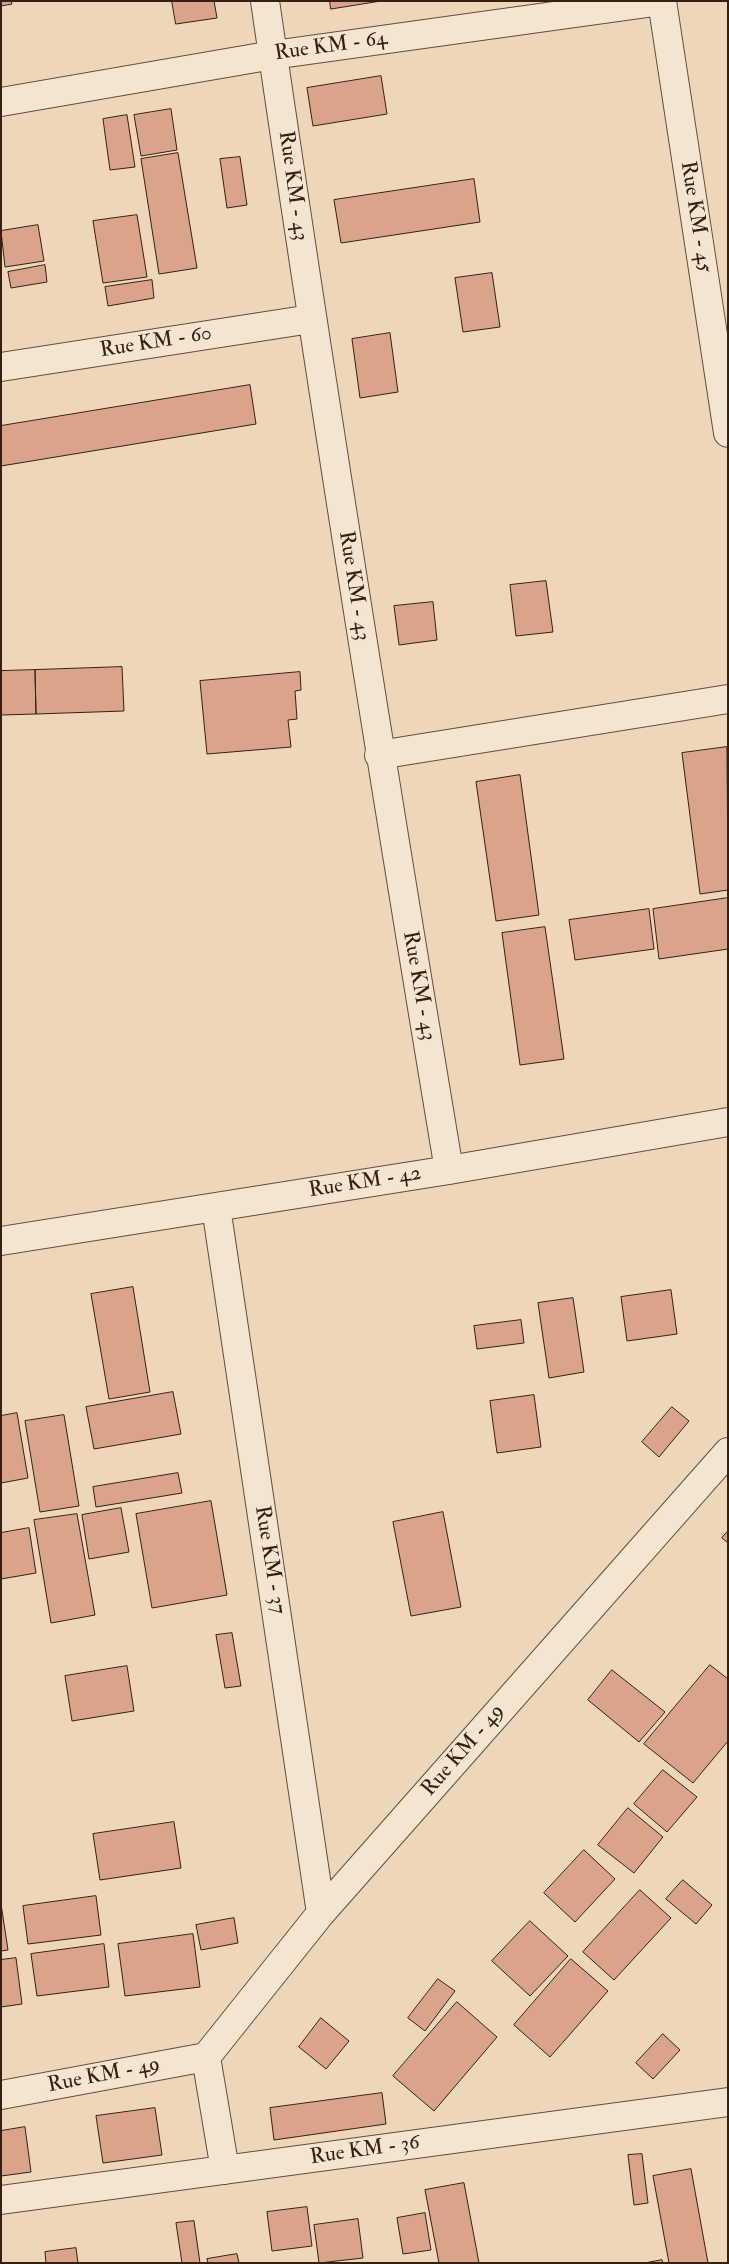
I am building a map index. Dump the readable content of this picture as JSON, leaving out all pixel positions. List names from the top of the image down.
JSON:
{
  "streets": {
    "street": [
      "Rue KM - 64",
      "Rue KM - 43",
      "Rue KM - 45",
      "Rue KM - 60",
      "Rue KM - 42",
      "Rue KM - 37",
      "Rue KM - 49",
      "Rue KM - 36"
    ]
  },
  "crossings": [
    ["Rue KM - 64", "Rue KM - 43"],
    ["Rue KM - 64", "Rue KM - 45"],
    ["Rue KM - 43", "Rue KM - 60"],
    ["Rue KM - 43", "Rue KM - 42"],
    ["Rue KM - 42", "Rue KM - 37"],
    ["Rue KM - 37", "Rue KM - 49"]
  ]
}
